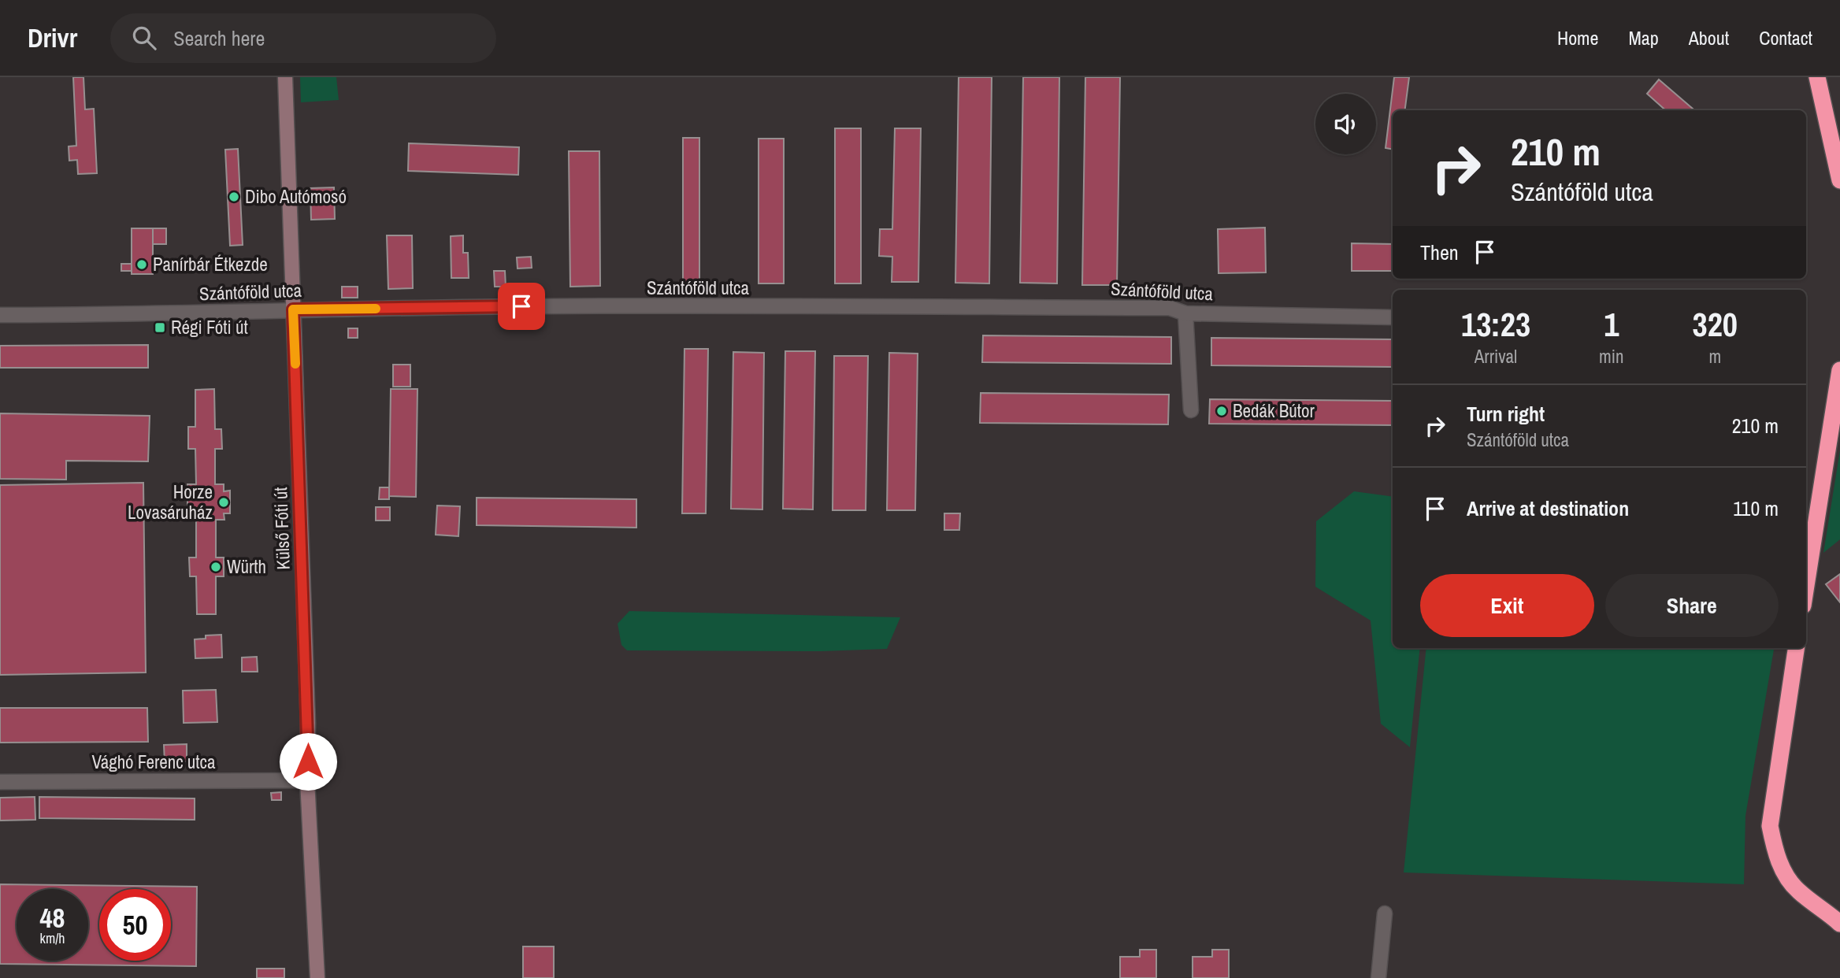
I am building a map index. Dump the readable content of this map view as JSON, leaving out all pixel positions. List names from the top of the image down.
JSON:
{
  "streets": {
    "main road": ["Külső Fóti út"],
    "street": ["Szántóföld utca", "Vághó Ferenc utca"]
  },
  "crossings": [
    ["Szántóföld utca", "Külső Fóti út"],
    ["Külső Fóti út", "Vághó Ferenc utca"]
  ],
  "places": {
    "other": [
      "Dibo Autómosó",
      "Panírbár Étkezde",
      "Bedák Bútor",
      "Horze Lovasáruház",
      "Würth"
    ],
    "transit": ["Régi Fóti út"]
  },
  "page": {
    "header": "Drivr",
    "search": "Search here",
    "nav": [
      "Home",
      "Map",
      "About",
      "Contact"
    ],
    "turn": ["210 m", "Szántóföld utca"],
    "then": "Then",
    "eta": [
      "13:23",
      "Arrival",
      "1",
      "min",
      "320",
      "m"
    ],
    "list": [
      {
        "name": "Turn right",
        "note": "Szántóföld utca",
        "value": "210 m"
      },
      {
        "name": "Arrive at destination",
        "value": "110 m"
      }
    ],
    "buttons": ["Exit", "Share"],
    "speed": "48 km/h",
    "limit": "50"
  }
}
